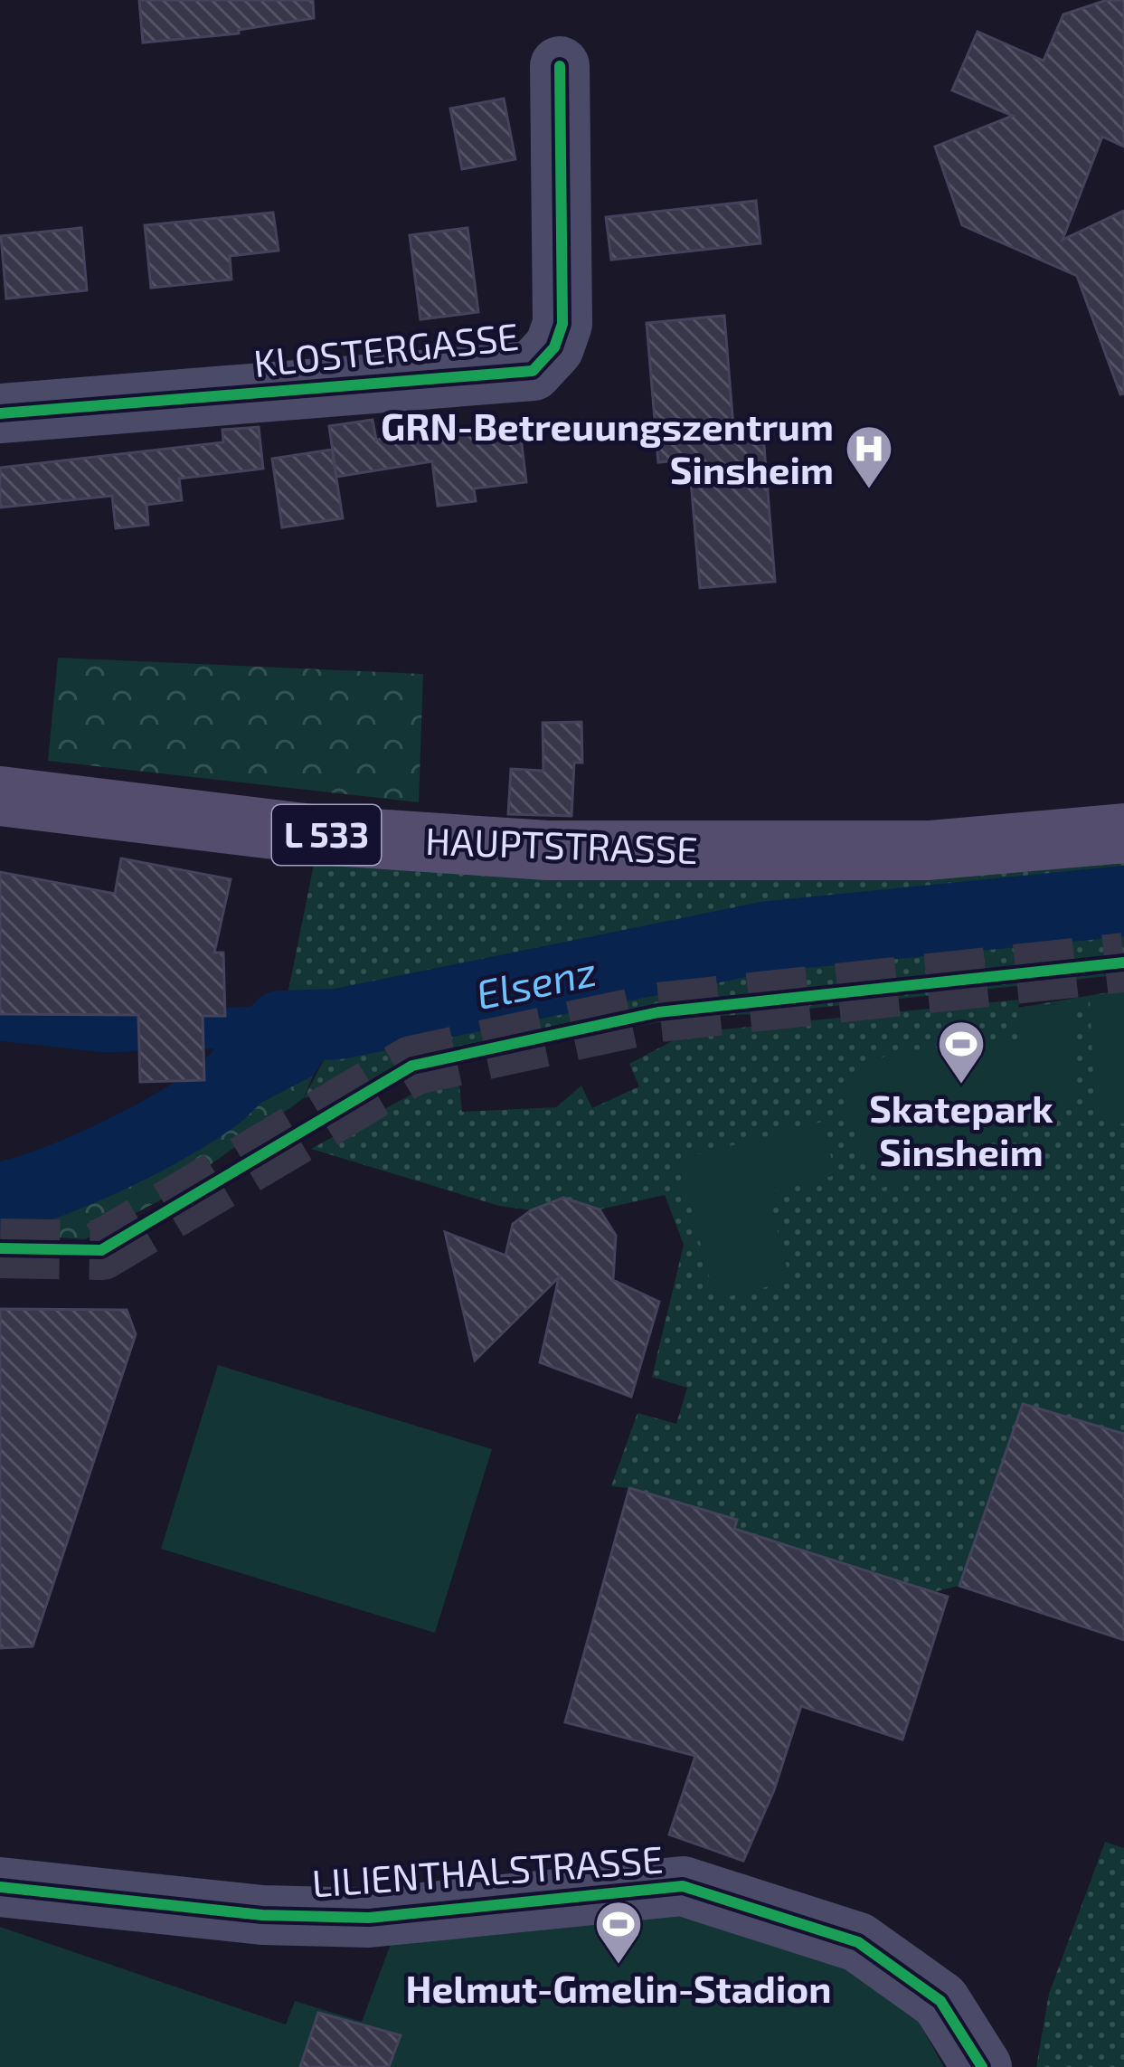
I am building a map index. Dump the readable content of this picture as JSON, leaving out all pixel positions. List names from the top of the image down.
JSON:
{
  "streets": {
    "main road": ["L 533", "HAUPTSTRASSE"],
    "street": ["KLOSTERGASSE", "LILIENTHALSTRASSE"]
  },
  "water": ["Elsenz"],
  "places": {
    "hospital": ["GRN-Betreuungszentrum Sinsheim"],
    "sports": ["Skatepark Sinsheim", "Helmut-Gmelin-Stadion"]
  }
}
